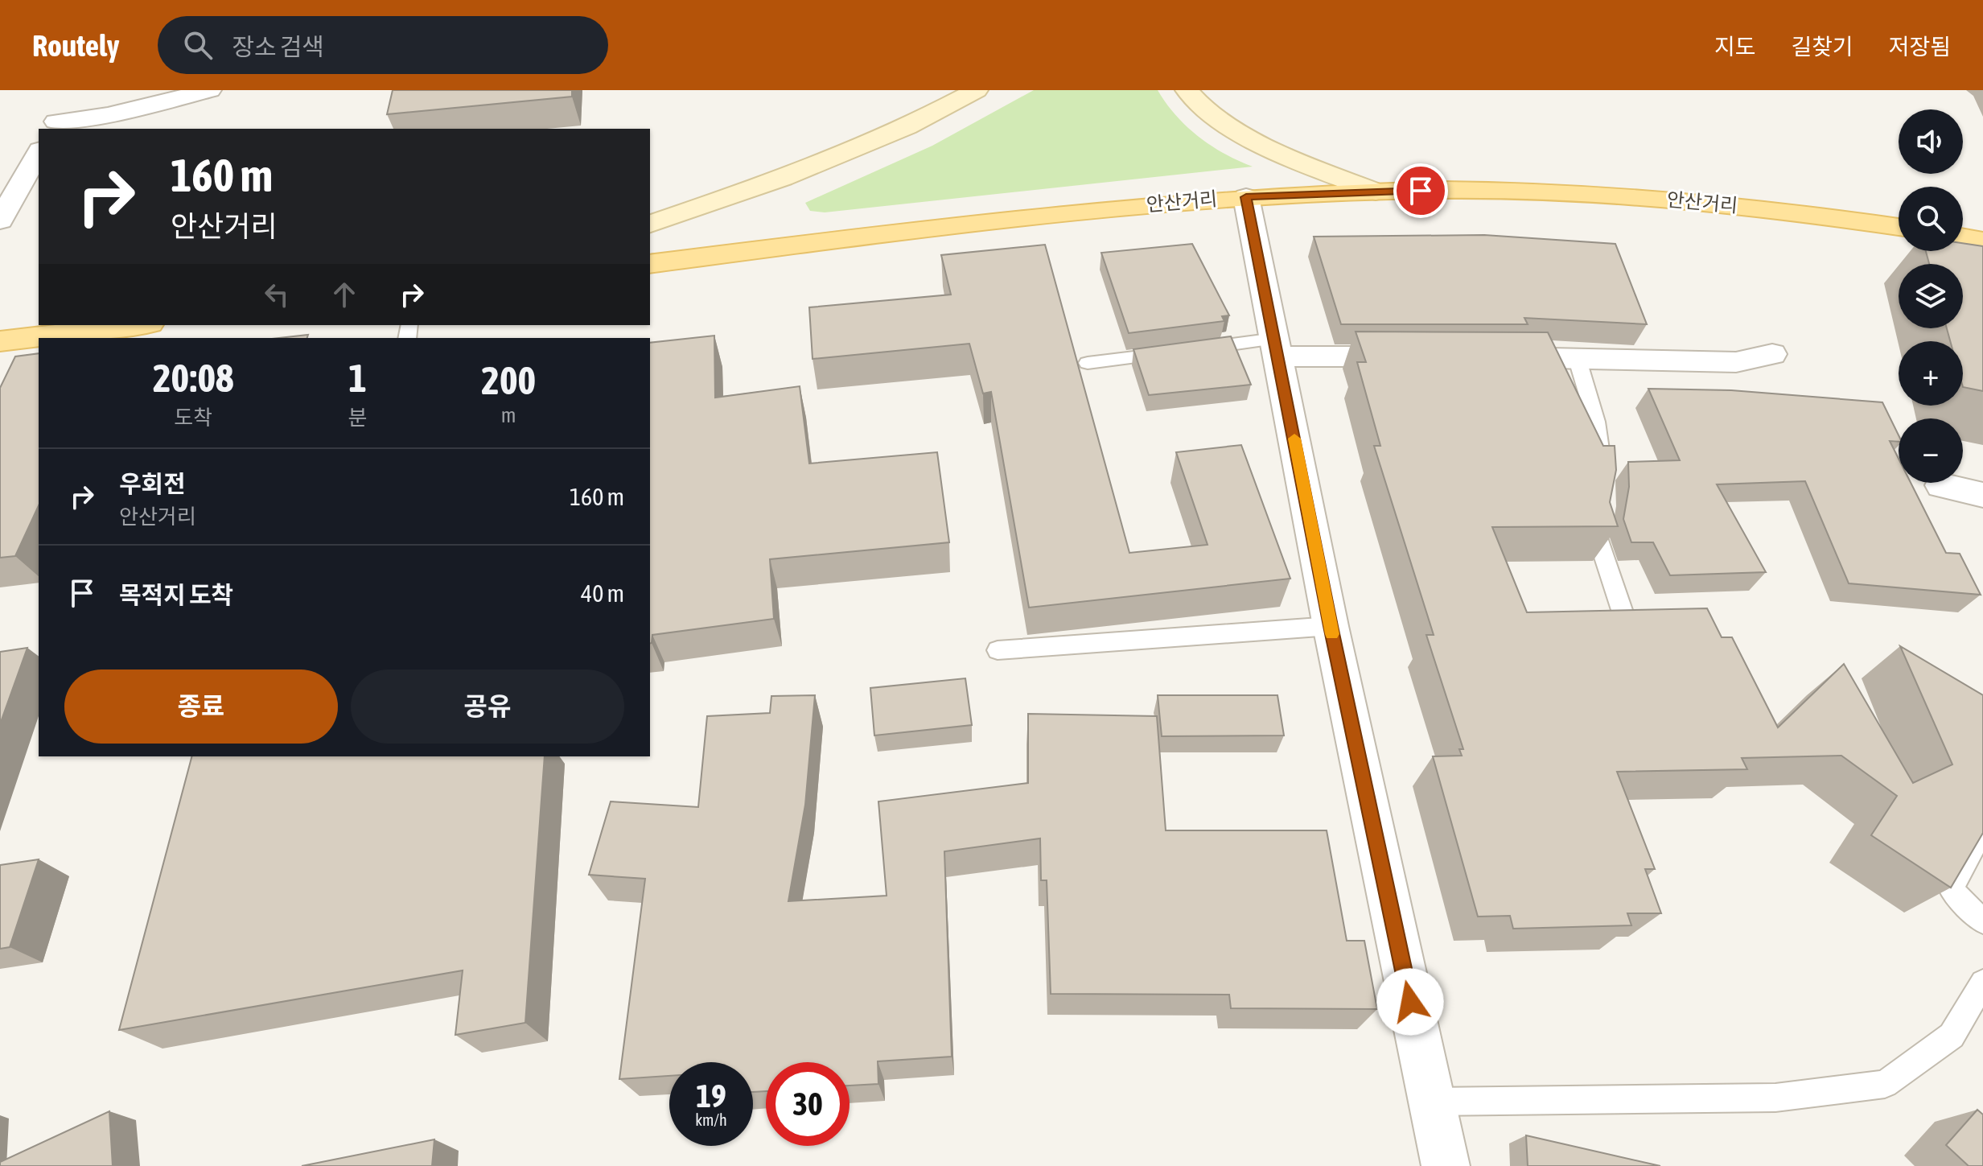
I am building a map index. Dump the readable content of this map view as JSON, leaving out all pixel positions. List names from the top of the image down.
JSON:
{
  "streets": {
    "main road": ["안산거리"]
  },
  "page": {
    "header": "Routely",
    "search": "장소 검색",
    "nav": ["지도", "길찾기", "저장됨"],
    "map_buttons": ["+", "−"],
    "turn": ["160 m", "안산거리"],
    "eta": [
      "20:08",
      "도착",
      "1",
      "분",
      "200",
      "m"
    ],
    "list": [
      {
        "name": "우회전",
        "note": "안산거리",
        "value": "160 m"
      },
      {
        "name": "목적지 도착",
        "value": "40 m"
      }
    ],
    "buttons": ["종료", "공유"],
    "speed": "19 km/h",
    "limit": "30"
  }
}
